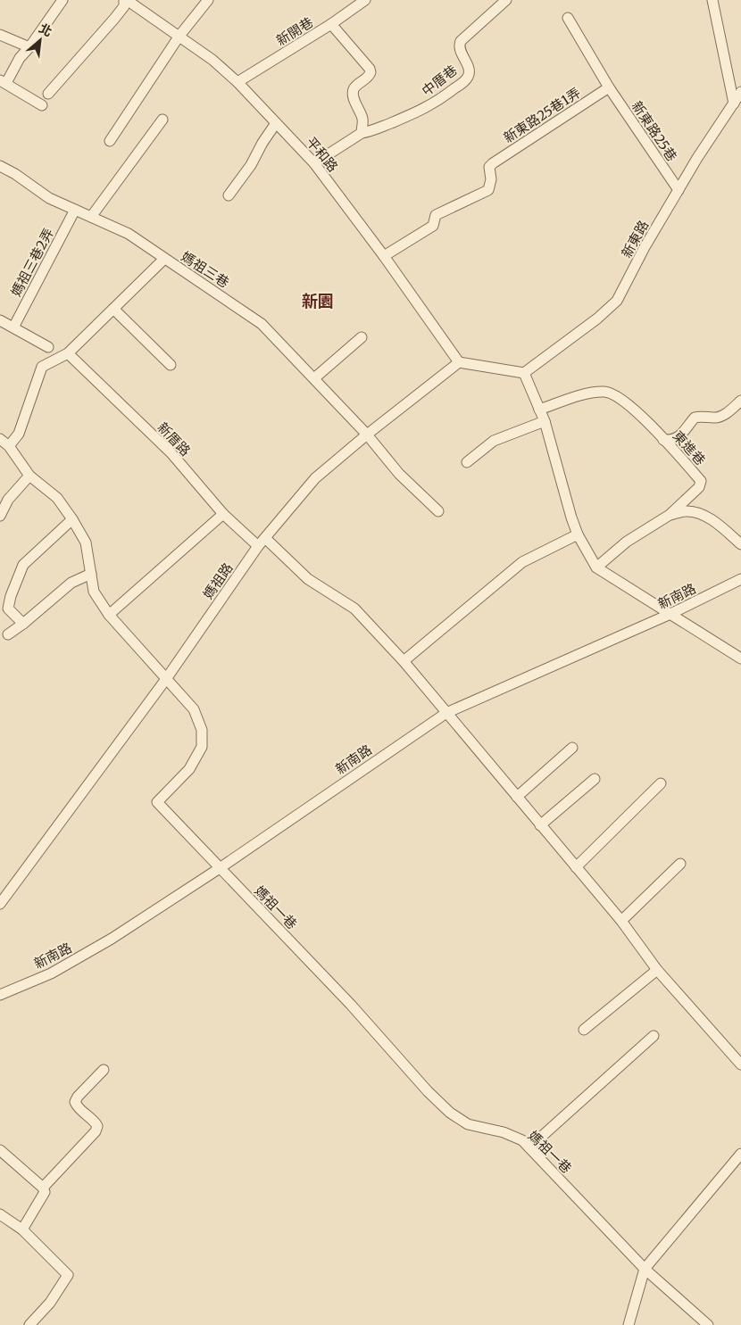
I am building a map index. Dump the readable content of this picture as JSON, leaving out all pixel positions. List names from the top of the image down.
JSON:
{
  "streets": {
    "street": [
      "新開巷",
      "中厝巷",
      "新東路25巷1弄",
      "新東路25巷",
      "平和路",
      "新東路",
      "媽祖三巷2弄",
      "媽祖三巷",
      "新厝路",
      "東進巷",
      "媽祖路",
      "新南路",
      "媽祖一巷"
    ]
  },
  "crossings": [
    ["新開巷", "平和路"],
    ["中厝巷", "平和路"],
    ["新東路25巷1弄", "新東路25巷"],
    ["新東路25巷1弄", "平和路"],
    ["新東路25巷", "新東路"],
    ["平和路", "媽祖路"],
    ["媽祖三巷2弄", "媽祖三巷"],
    ["媽祖三巷", "媽祖路"],
    ["新厝路", "媽祖路"],
    ["媽祖路", "媽祖一巷"],
    ["新南路", "媽祖一巷"]
  ],
  "districts": ["新園"],
  "north": "top right"
}
